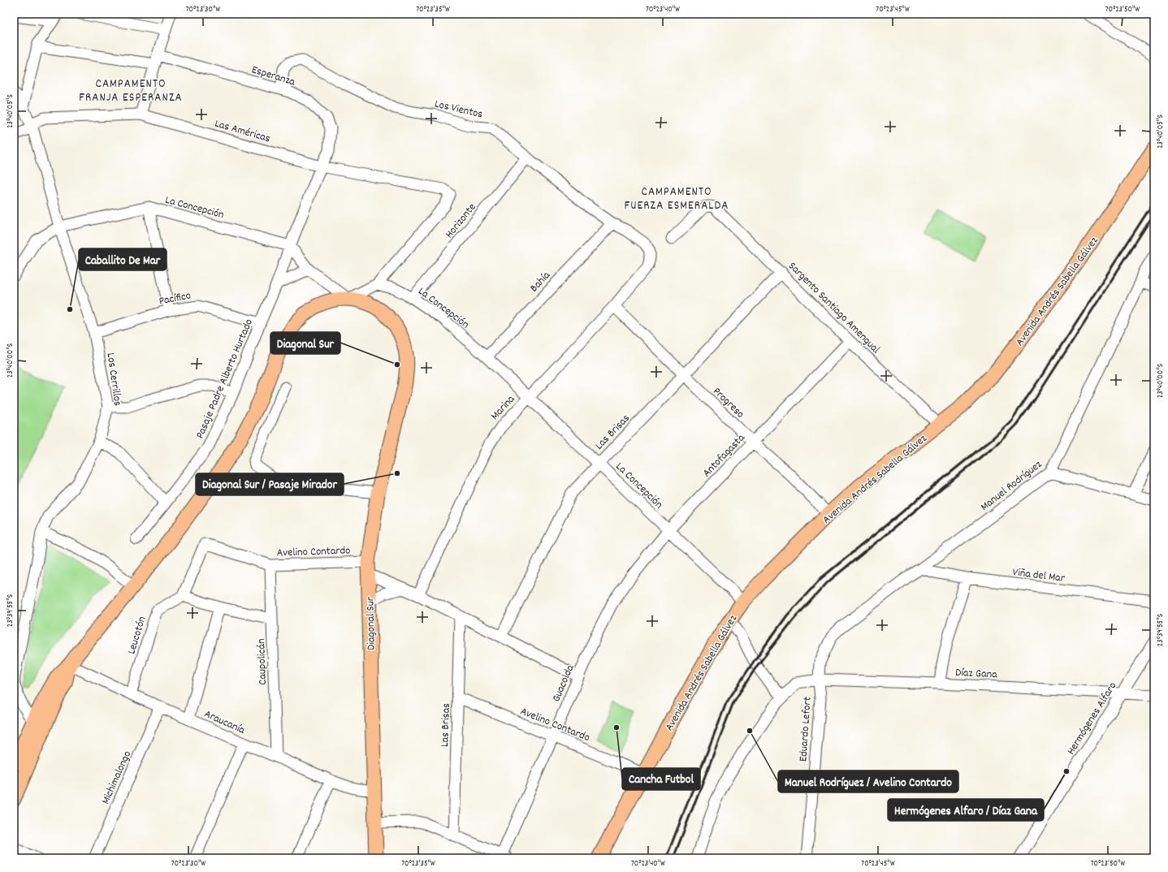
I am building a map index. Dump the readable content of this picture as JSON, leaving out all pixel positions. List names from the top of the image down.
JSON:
{
  "streets": {
    "main road": ["Avenida Andrés Sabella Gálvez", "Diagonal Sur"],
    "street": [
      "Esperanza",
      "Los Vientos",
      "Las Américas",
      "La Concepción",
      "Horizonte",
      "Bahía",
      "Pacífico",
      "Sargento Santiago Amengual",
      "Pasaje Padre Alberto Hurtado",
      "Los Cerrillos",
      "Progreso",
      "Marina",
      "Las Brisas",
      "Antofagasta",
      "Manuel Rodríguez",
      "Avelino Contardo",
      "Viña del Mar",
      "Leucotón",
      "Caupolicán",
      "Díaz Gana",
      "Guacolda",
      "Hermógenes Alfaro",
      "Araucanía",
      "Eduardo Lefort",
      "Michimalongo"
    ]
  },
  "crossings": [
    ["Esperanza", "Los Vientos"],
    ["Esperanza", "Las Américas"],
    ["Esperanza", "Pasaje Padre Alberto Hurtado"],
    ["Los Vientos", "Horizonte"],
    ["Los Vientos", "Bahía"],
    ["Los Vientos", "Marina"],
    ["Las Américas", "Horizonte"],
    ["Las Américas", "Pasaje Padre Alberto Hurtado"],
    ["Las Américas", "Los Cerrillos"],
    ["La Concepción", "Horizonte"],
    ["La Concepción", "Bahía"],
    ["La Concepción", "Avenida Andrés Sabella Gálvez"],
    ["La Concepción", "Pasaje Padre Alberto Hurtado"],
    ["La Concepción", "Los Cerrillos"],
    ["La Concepción", "Marina"],
    ["La Concepción", "Las Brisas"],
    ["La Concepción", "Antofagasta"],
    ["La Concepción", "Guacolda"],
    ["Avenida Andrés Sabella Gálvez", "Sargento Santiago Amengual"],
    ["Avenida Andrés Sabella Gálvez", "Progreso"],
    ["Avenida Andrés Sabella Gálvez", "Avelino Contardo"],
    ["Pacífico", "Pasaje Padre Alberto Hurtado"],
    ["Pacífico", "Los Cerrillos"],
    ["Sargento Santiago Amengual", "Las Brisas"],
    ["Sargento Santiago Amengual", "Antofagasta"],
    ["Los Cerrillos", "Diagonal Sur"],
    ["Progreso", "Marina"],
    ["Progreso", "Las Brisas"],
    ["Progreso", "Antofagasta"],
    ["Marina", "Avelino Contardo"],
    ["Las Brisas", "Avelino Contardo"],
    ["Antofagasta", "Guacolda"],
    ["Manuel Rodríguez", "Viña del Mar"],
    ["Manuel Rodríguez", "Díaz Gana"],
    ["Manuel Rodríguez", "Eduardo Lefort"],
    ["Avelino Contardo", "Diagonal Sur"],
    ["Avelino Contardo", "Leucotón"],
    ["Avelino Contardo", "Caupolicán"],
    ["Avelino Contardo", "Guacolda"],
    ["Diagonal Sur", "Araucanía"],
    ["Leucotón", "Araucanía"],
    ["Caupolicán", "Araucanía"],
    ["Díaz Gana", "Hermógenes Alfaro"],
    ["Díaz Gana", "Eduardo Lefort"],
    ["Araucanía", "Michimalongo"]
  ],
  "districts": ["CAMPAMENTO FRANJA ESPERANZA", "CAMPAMENTO FUERZA ESMERALDA"],
  "places": [
    "Caballito De Mar",
    "Diagonal Sur",
    "Diagonal Sur / Pasaje Mirador",
    "Cancha Futbol",
    "Manuel Rodríguez / Avelino Contardo",
    "Hermógenes Alfaro / Díaz Gana"
  ],
  "coordinates": [
    "70°23'30\"W",
    "70°23'35\"W",
    "70°23'40\"W",
    "70°23'45\"W",
    "70°23'50\"W",
    "23°40'05\"S",
    "23°40'00\"S",
    "23°39'55\"S"
  ]
}
